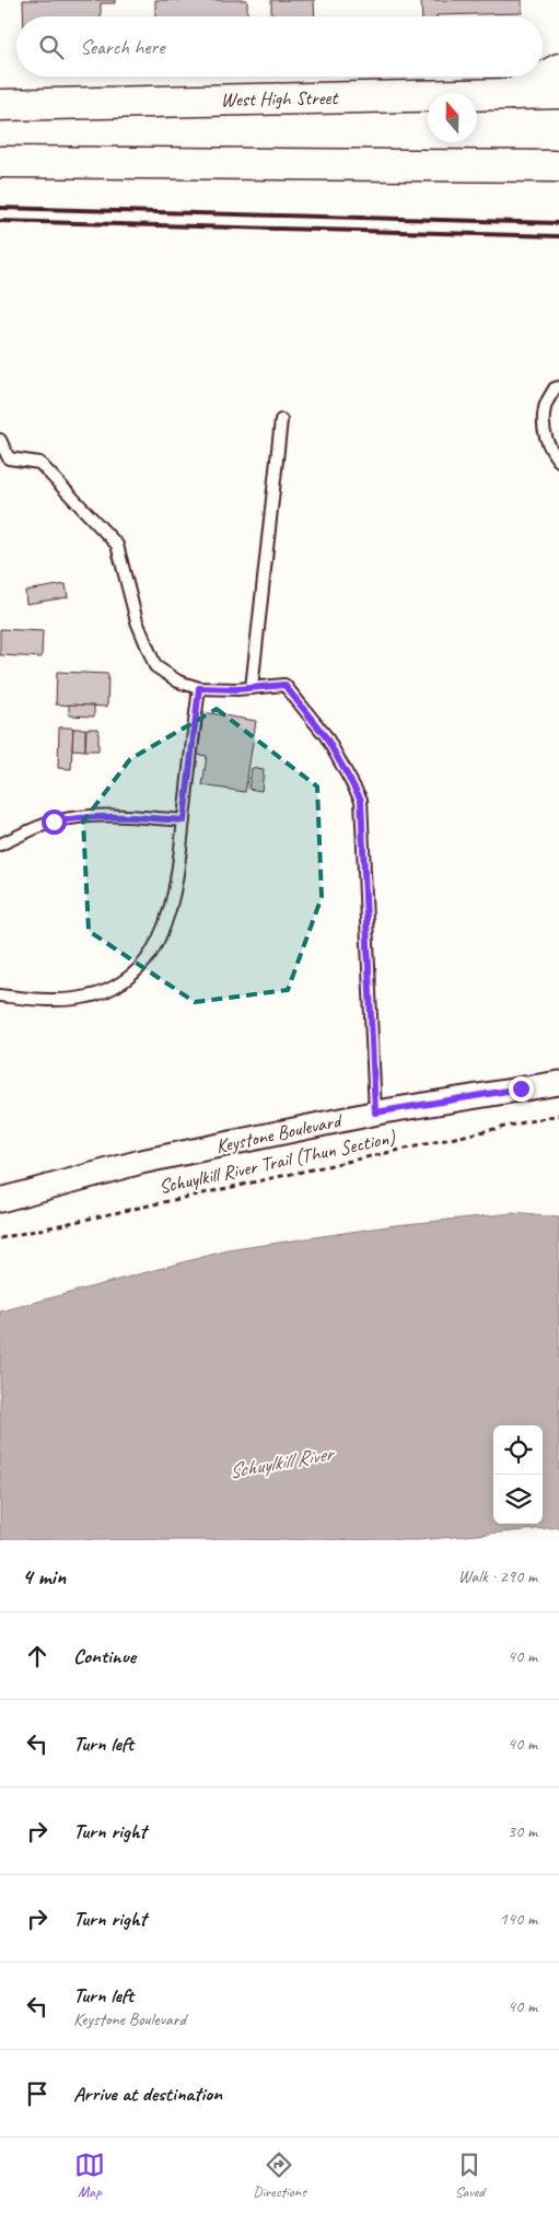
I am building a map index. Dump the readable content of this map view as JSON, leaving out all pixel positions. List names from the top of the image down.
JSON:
{
  "streets": {
    "main road": ["West High Street"],
    "street": ["Keystone Boulevard"],
    "path": ["Schuylkill River Trail (Thun Section)"]
  },
  "water": ["Schuylkill River"],
  "north": "top",
  "page": {
    "search": "Search here",
    "heading": ["4 min", "Walk · 290 m"],
    "list": [
      ["Continue", "40 m"],
      ["Turn left", "40 m"],
      ["Turn right", "30 m"],
      ["Turn right", "140 m"],
      ["Turn left", "Keystone Boulevard", "40 m"],
      "Arrive at destination"
    ],
    "nav": ["Map", "Directions", "Saved"]
  }
}
